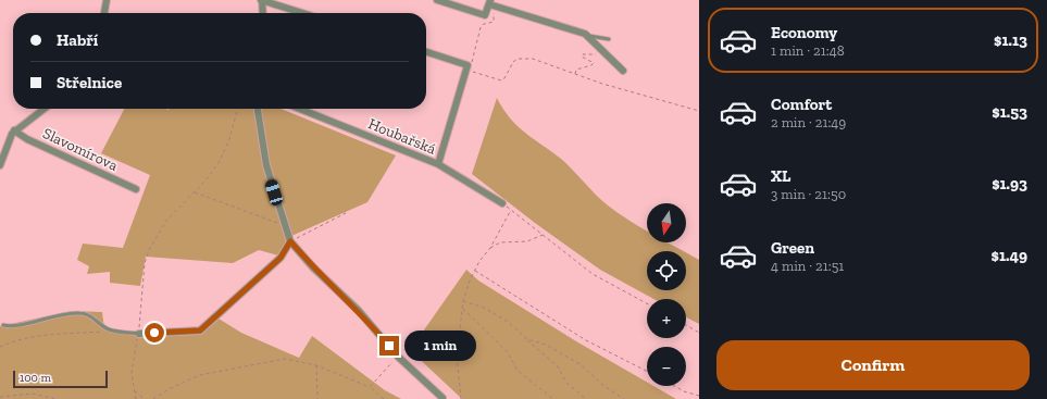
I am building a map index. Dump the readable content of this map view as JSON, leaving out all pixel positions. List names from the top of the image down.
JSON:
{
  "streets": {
    "street": ["Houbařská", "Slavomírova"]
  },
  "scale_bar": "100 m",
  "north": "bottom",
  "page": {
    "list": [
      {
        "name": "Economy",
        "note": "1 min · 21:48",
        "value": "$1.13"
      },
      {
        "name": "Comfort",
        "note": "2 min · 21:49",
        "value": "$1.53"
      },
      {
        "name": "XL",
        "note": "3 min · 21:50",
        "value": "$1.93"
      },
      {
        "name": "Green",
        "note": "4 min · 21:51",
        "value": "$1.49"
      }
    ],
    "banner": ["Habří", "Střelnice"],
    "map_buttons": ["+", "−"],
    "bubble": "1 min",
    "buttons": "Confirm",
    "scale": "100 m"
  }
}
